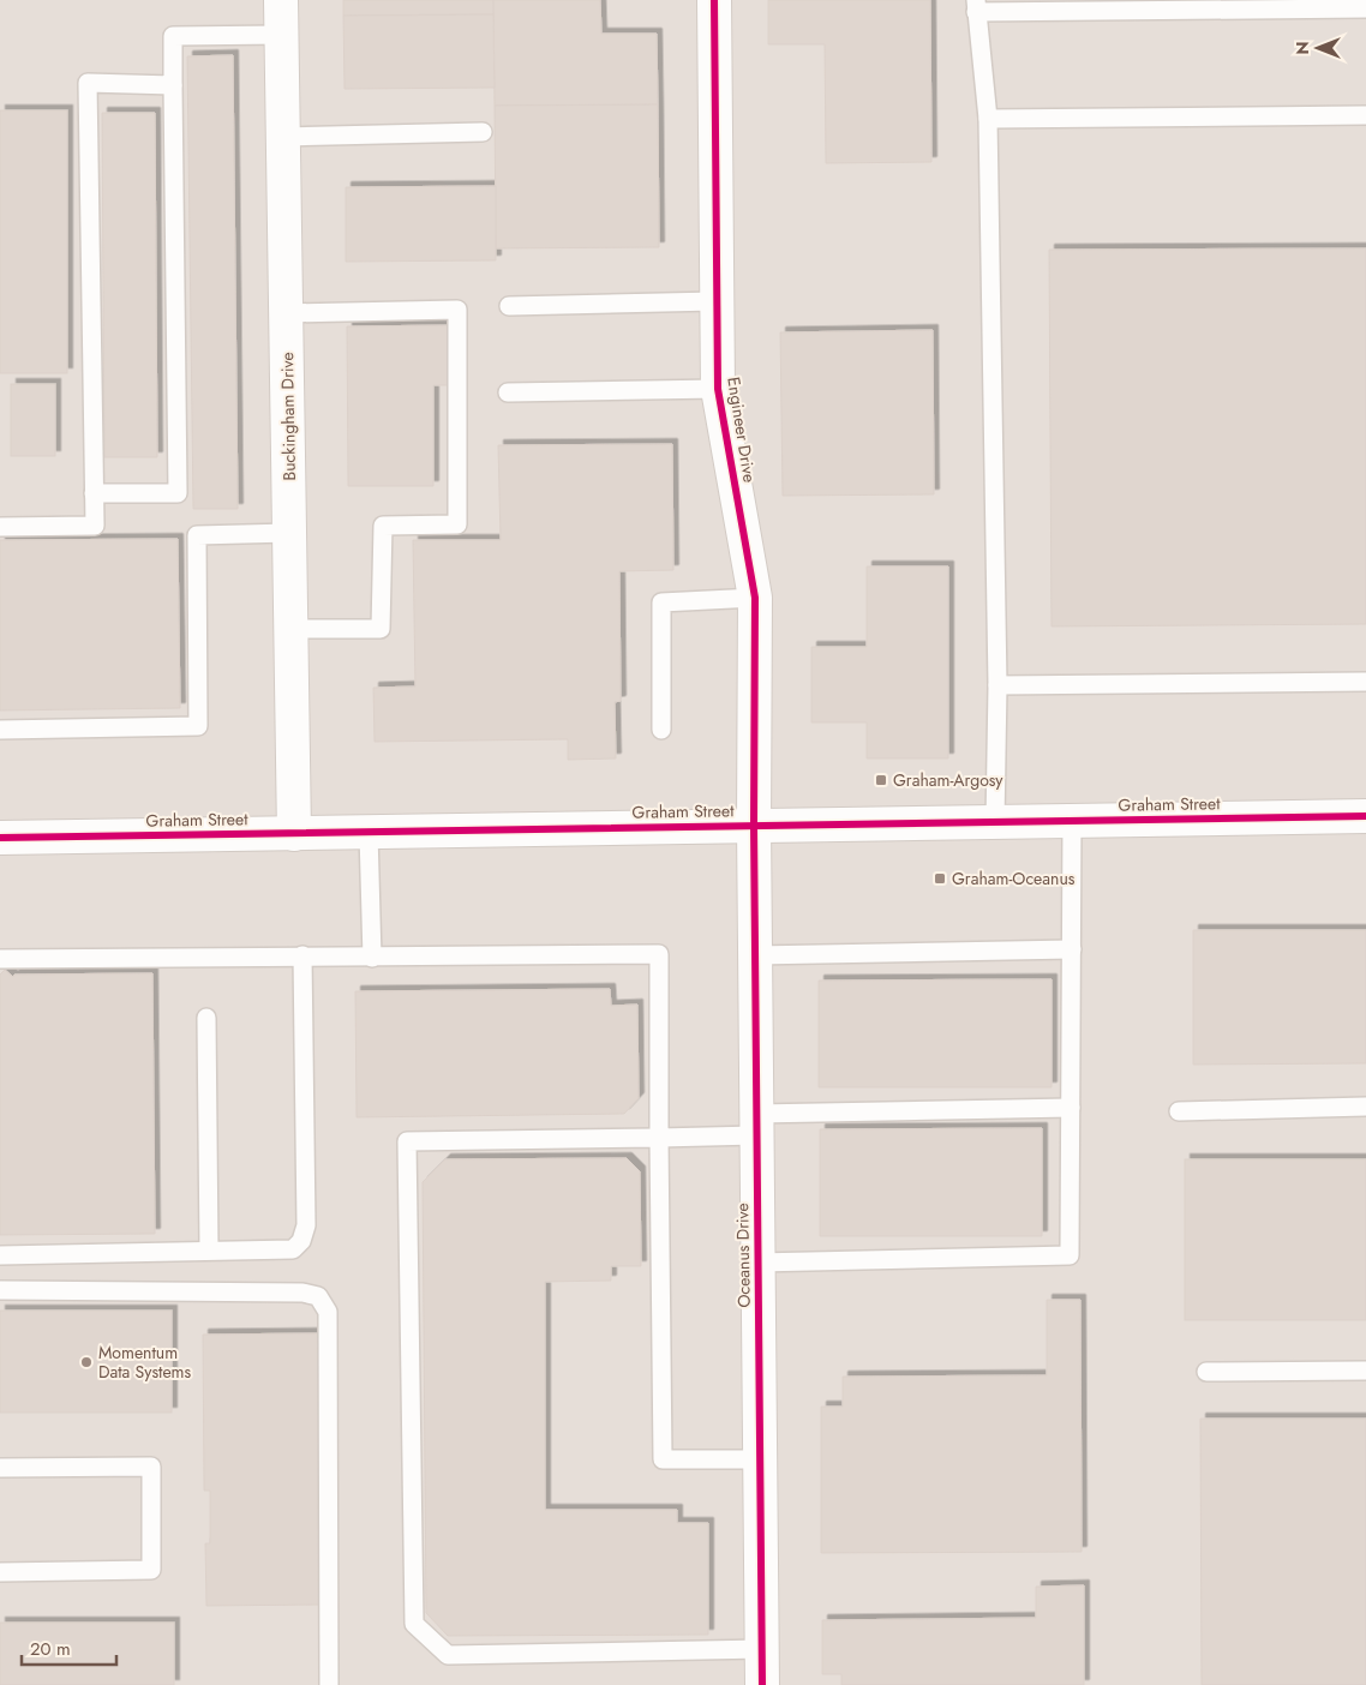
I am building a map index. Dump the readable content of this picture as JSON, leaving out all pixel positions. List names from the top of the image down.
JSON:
{
  "streets": {
    "street": [
      "Buckingham Drive",
      "Engineer Drive",
      "Graham Street",
      "Oceanus Drive"
    ]
  },
  "crossings": [
    ["Buckingham Drive", "Graham Street"],
    ["Engineer Drive", "Graham Street"],
    ["Engineer Drive", "Oceanus Drive"],
    ["Graham Street", "Oceanus Drive"]
  ],
  "places": {
    "transit": ["Graham-Argosy", "Graham-Oceanus"],
    "other": ["Momentum Data Systems"]
  },
  "scale_bar": "20 m",
  "north": "left"
}
